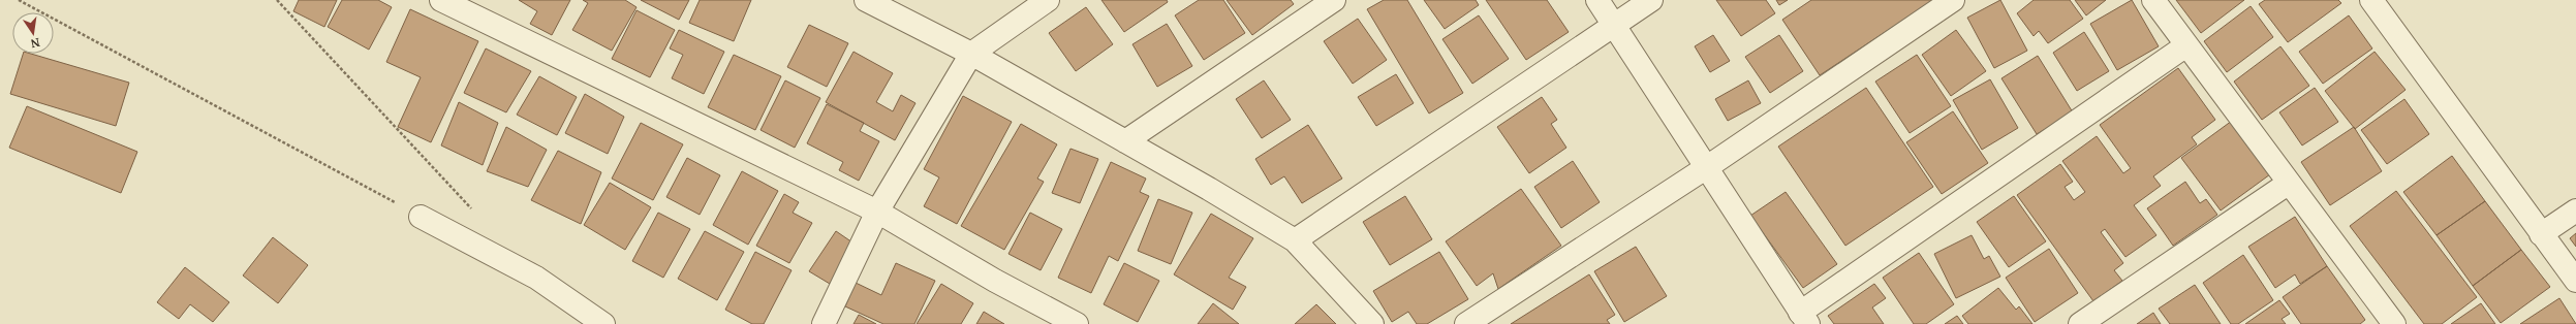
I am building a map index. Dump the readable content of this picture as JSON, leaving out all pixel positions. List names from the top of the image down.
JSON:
{
  "north": "bottom"
}
